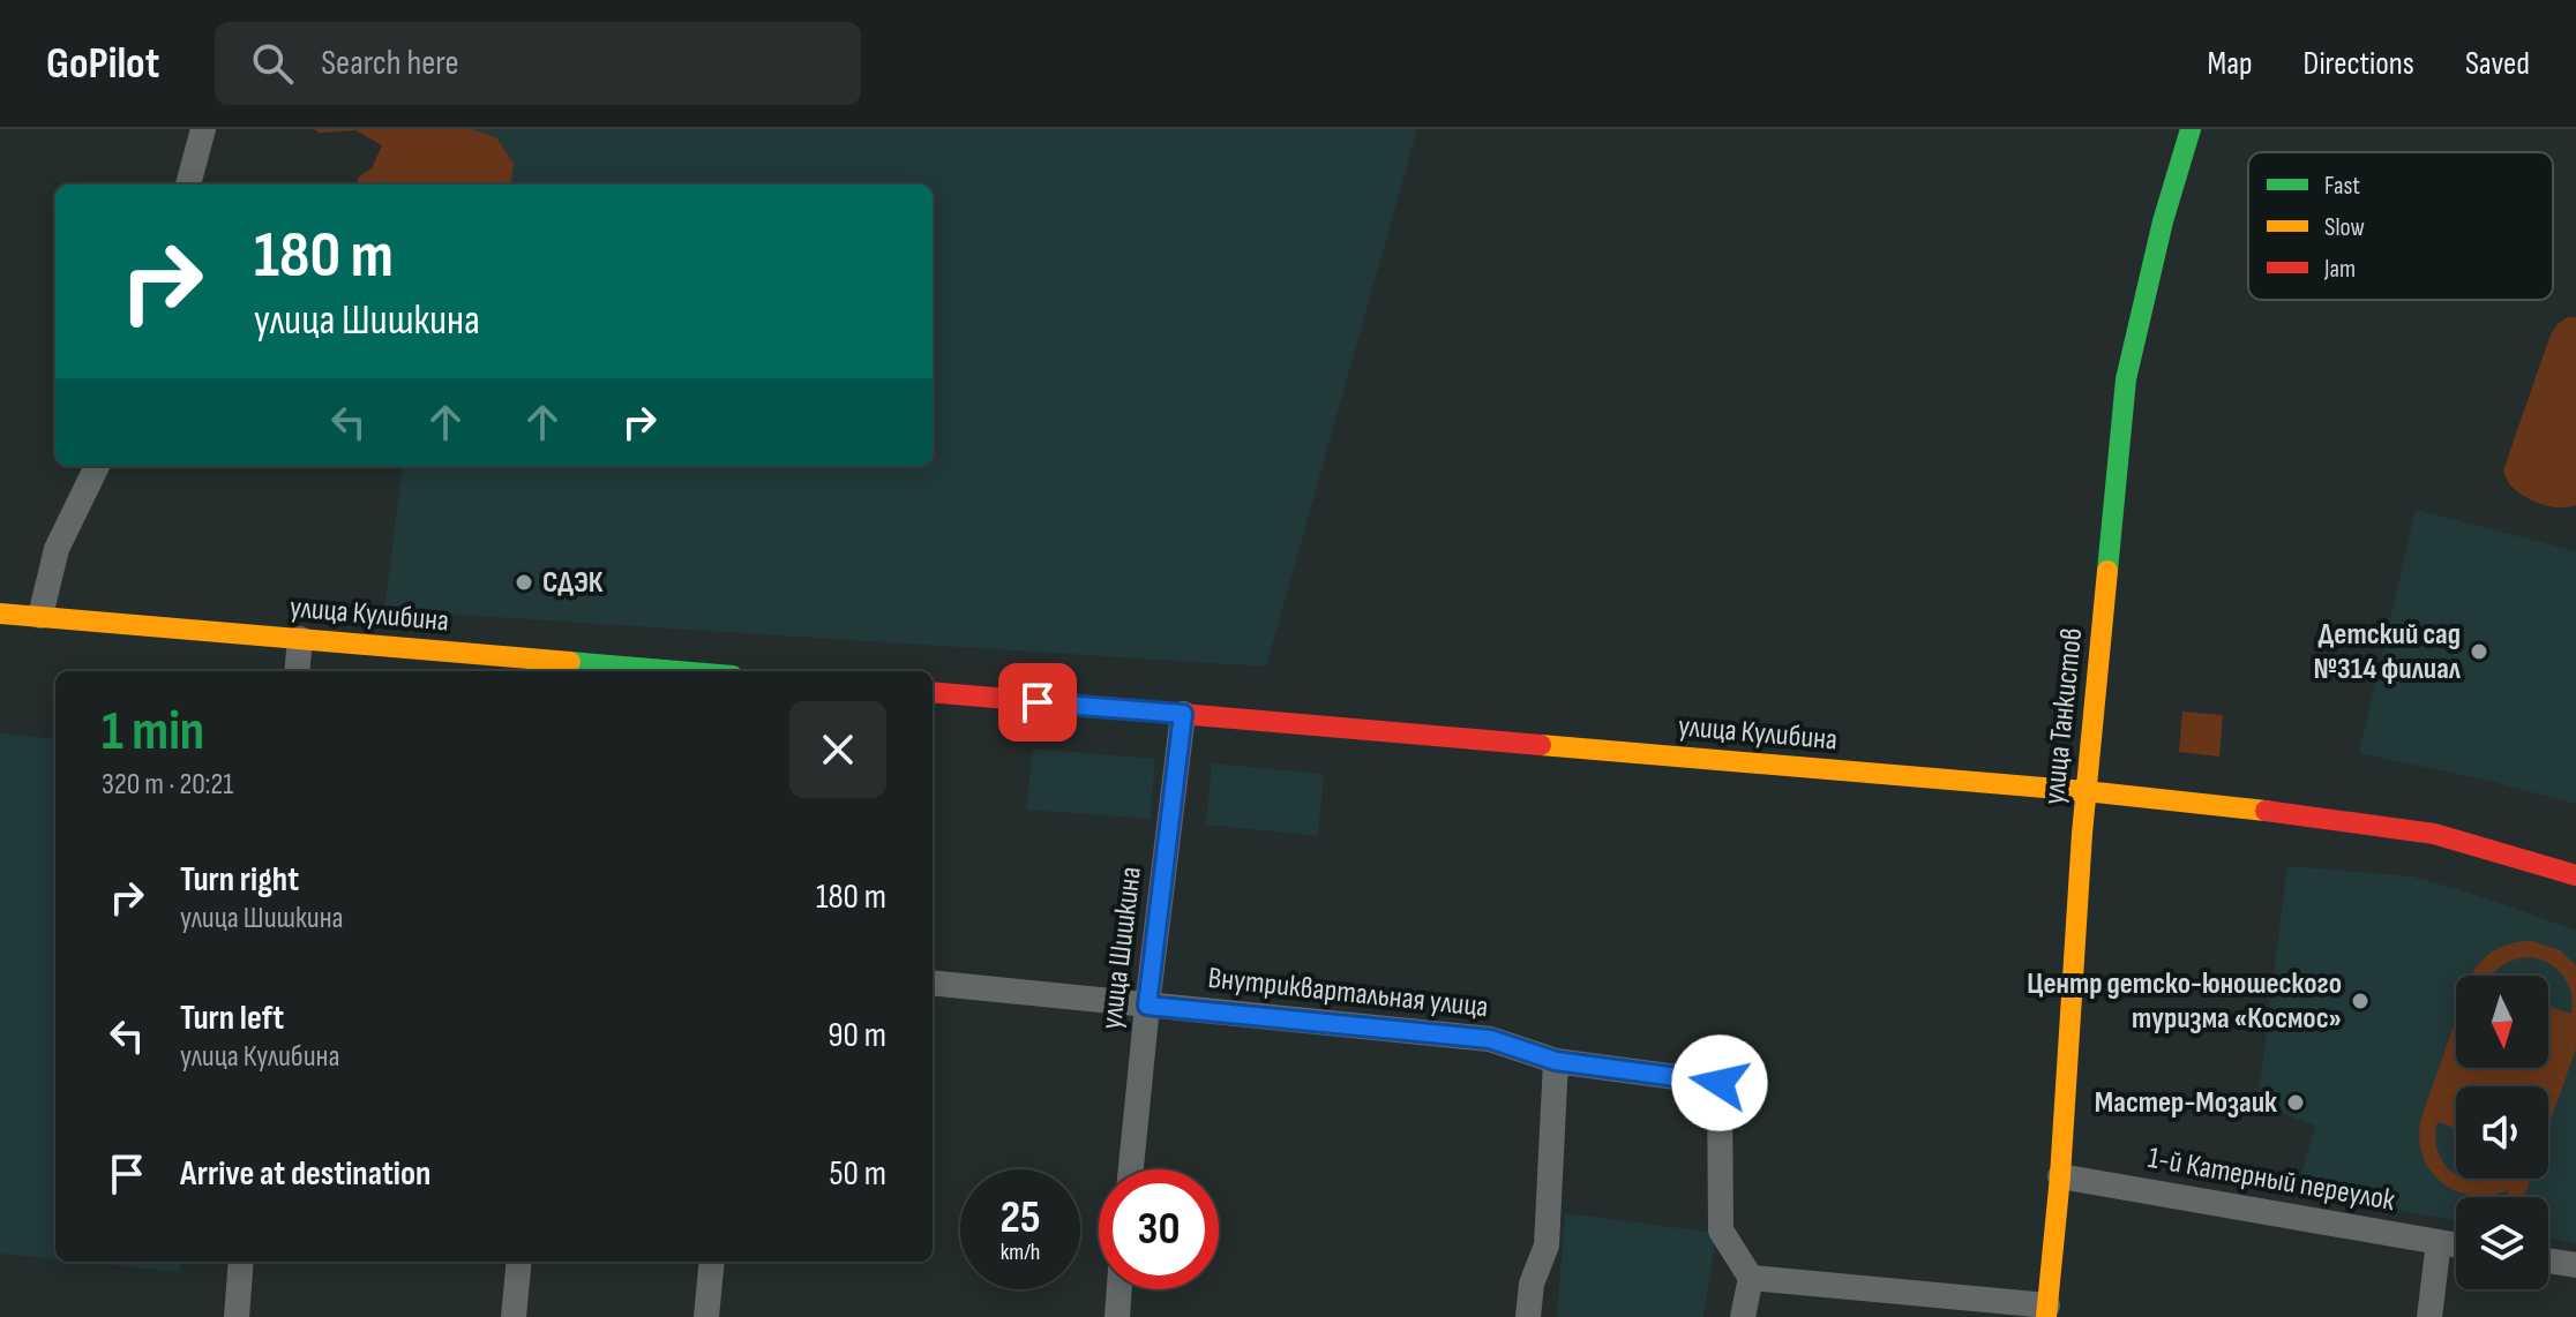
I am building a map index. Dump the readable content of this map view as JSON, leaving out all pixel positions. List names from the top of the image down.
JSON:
{
  "streets": {
    "main road": ["улица Кулибина", "улица Танкистов"],
    "street": ["улица Шишкина", "Внутриквартальная улица", "1-й Катерный переулок"]
  },
  "crossings": [
    ["улица Кулибина", "улица Танкистов"],
    ["улица Кулибина", "улица Шишкина"],
    ["улица Танкистов", "1-й Катерный переулок"],
    ["улица Шишкина", "Внутриквартальная улица"]
  ],
  "places": [
    "СДЭК",
    "Детский сад №314 филиал",
    "Центр детско-юношеского туризма «Космос»",
    "Мастер-Мозаик"
  ],
  "legend": ["Fast", "Slow", "Jam"],
  "north": "bottom",
  "page": {
    "header": "GoPilot",
    "search": "Search here",
    "nav": ["Map", "Directions", "Saved"],
    "turn": ["180 m", "улица Шишкина"],
    "heading": ["1 min", "320 m · 20:21"],
    "list": [
      {
        "name": "Turn right",
        "note": "улица Шишкина",
        "value": "180 m"
      },
      {
        "name": "Turn left",
        "note": "улица Кулибина",
        "value": "90 m"
      },
      {
        "name": "Arrive at destination",
        "value": "50 m"
      }
    ],
    "speed": "25 km/h",
    "limit": "30"
  }
}
